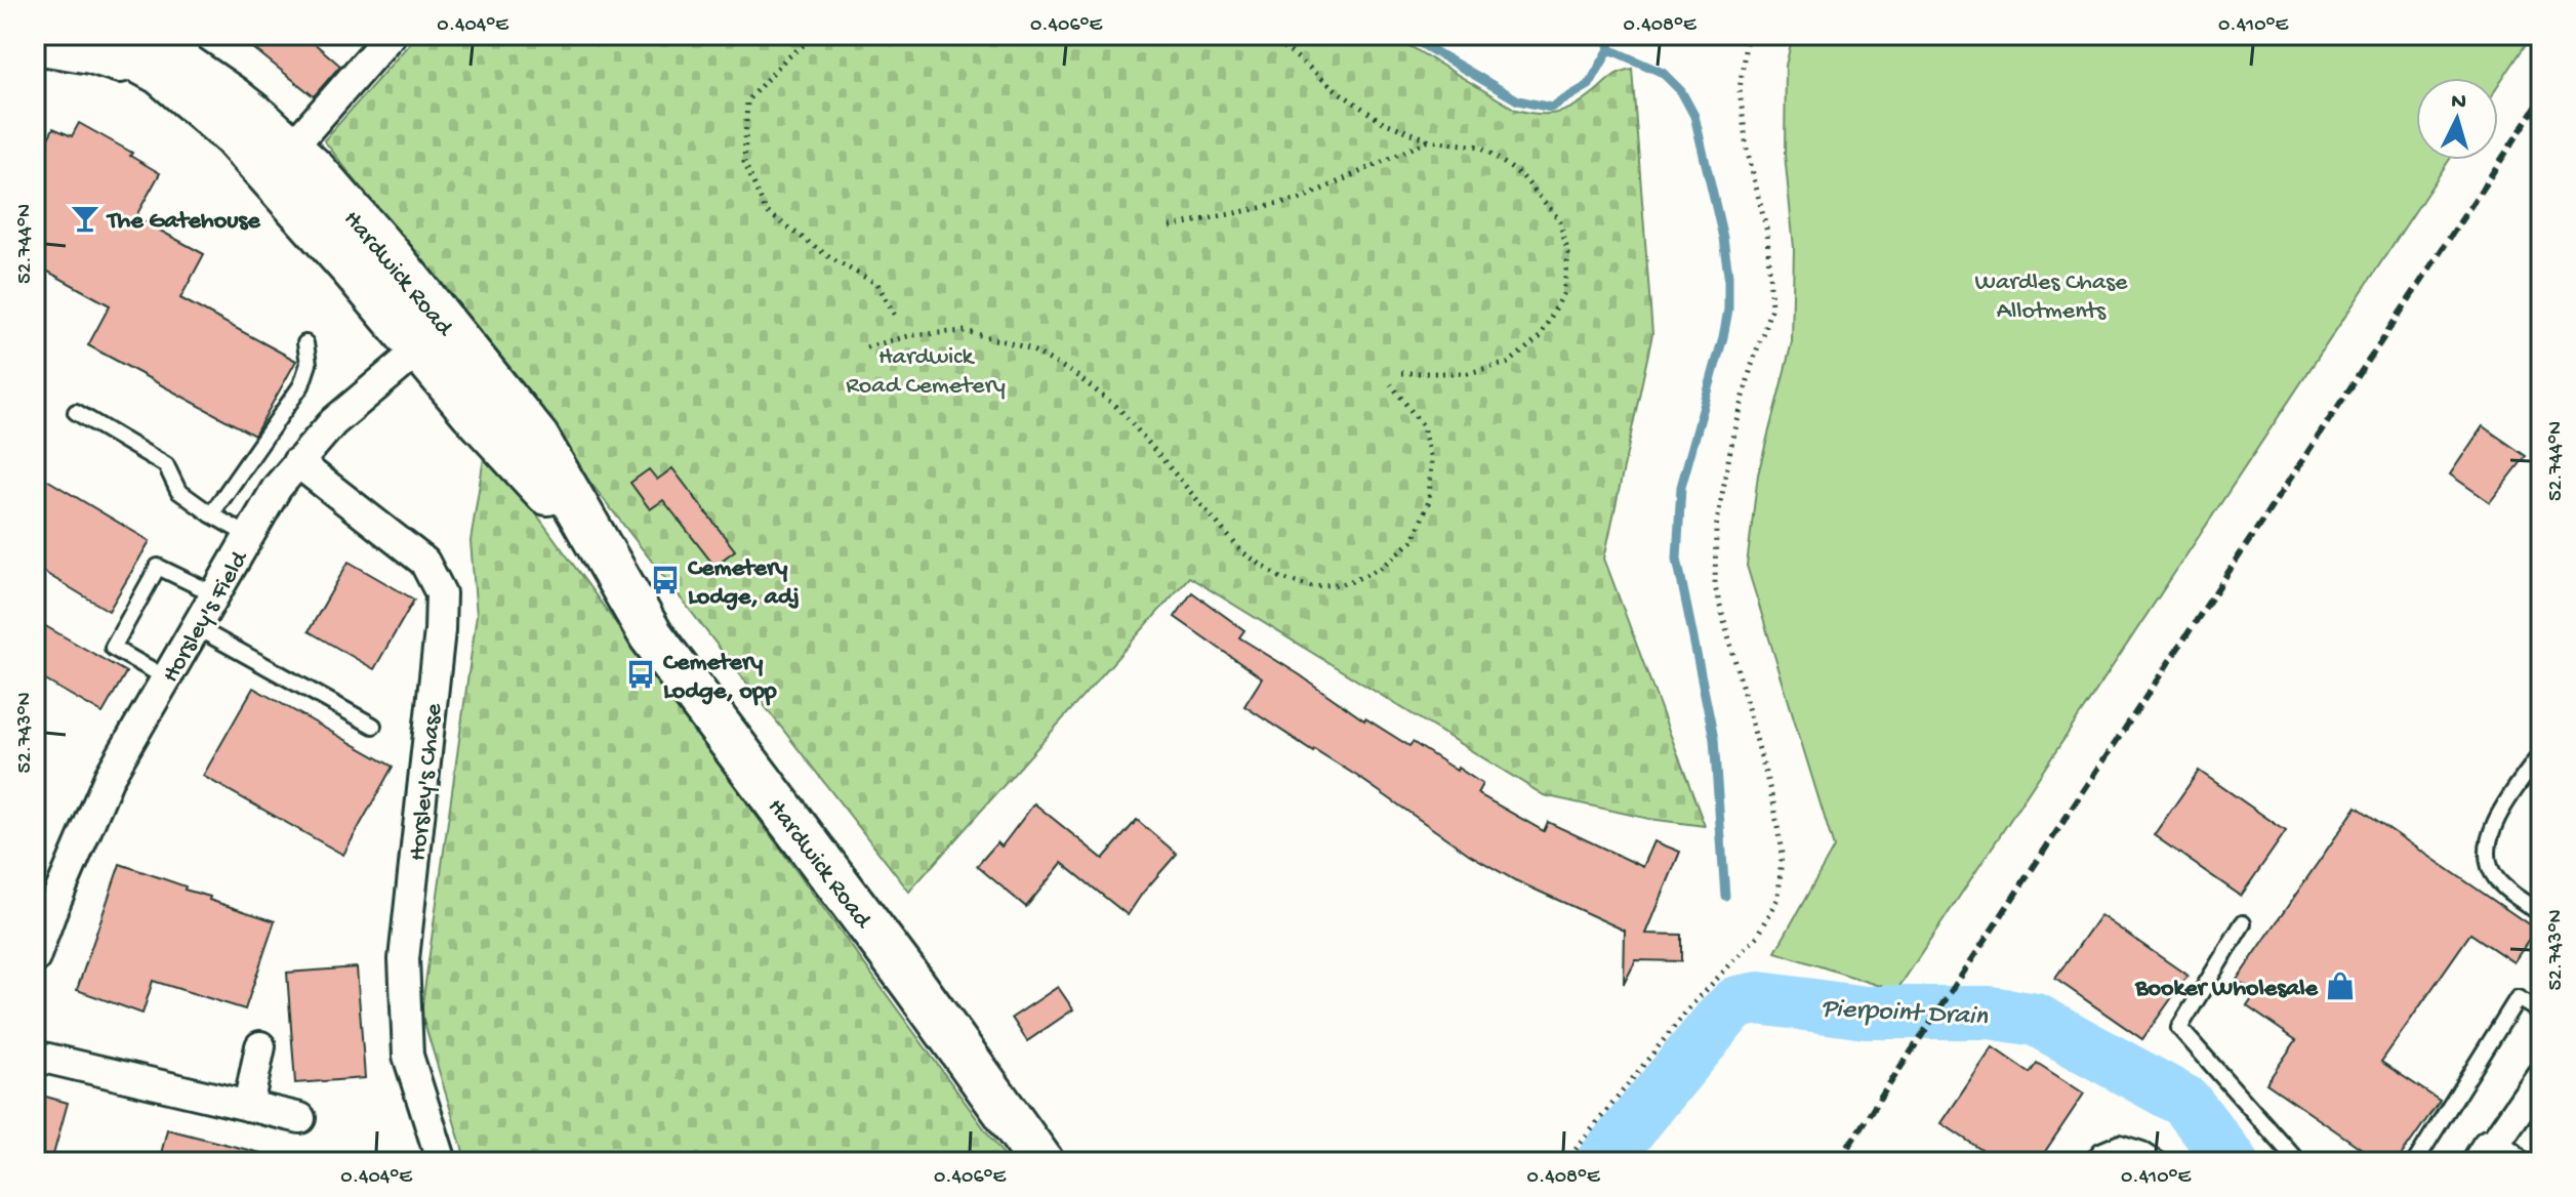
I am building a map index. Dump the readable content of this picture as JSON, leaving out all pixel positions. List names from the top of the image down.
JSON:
{
  "streets": {
    "main road": ["Hardwick Road"],
    "street": ["Horsley's Field", "Horsley's Chase"]
  },
  "crossings": [
    ["Hardwick Road", "Horsley's Field"],
    ["Horsley's Field", "Horsley's Chase"]
  ],
  "water": ["Pierpoint Drain"],
  "parks": ["Wardles Chase Allotments", "Hardwick Road Cemetery"],
  "places": {
    "bar": ["The Gatehouse"],
    "bus stop": ["Cemetery Lodge, adj", "Cemetery Lodge, opp"],
    "shop": ["Booker Wholesale"]
  },
  "north": "top",
  "coordinates": [
    "0.404°E",
    "0.406°E",
    "0.408°E",
    "0.410°E",
    "52.744°N",
    "52.743°N"
  ]
}
